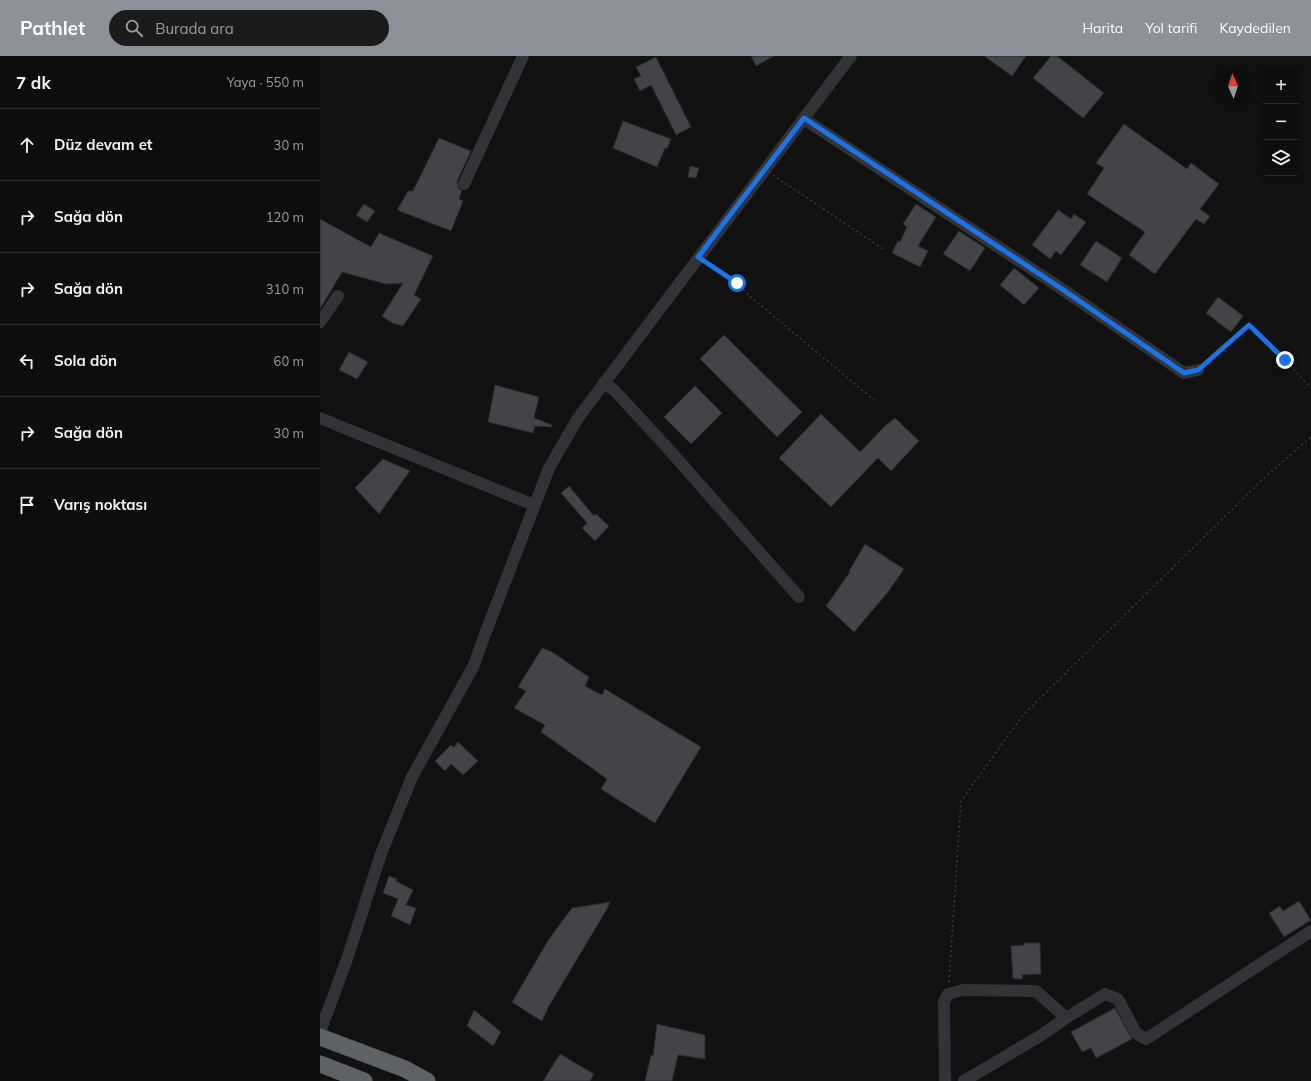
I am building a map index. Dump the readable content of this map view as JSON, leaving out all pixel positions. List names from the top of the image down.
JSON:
{
  "north": "top",
  "page": {
    "header": "Pathlet",
    "search": "Burada ara",
    "nav": ["Harita", "Yol tarifi", "Kaydedilen"],
    "heading": ["7 dk", "Yaya · 550 m"],
    "map_buttons": ["+", "−"],
    "list": [
      ["Düz devam et", "30 m"],
      ["Sağa dön", "120 m"],
      ["Sağa dön", "310 m"],
      ["Sola dön", "60 m"],
      ["Sağa dön", "30 m"],
      "Varış noktası"
    ]
  }
}
